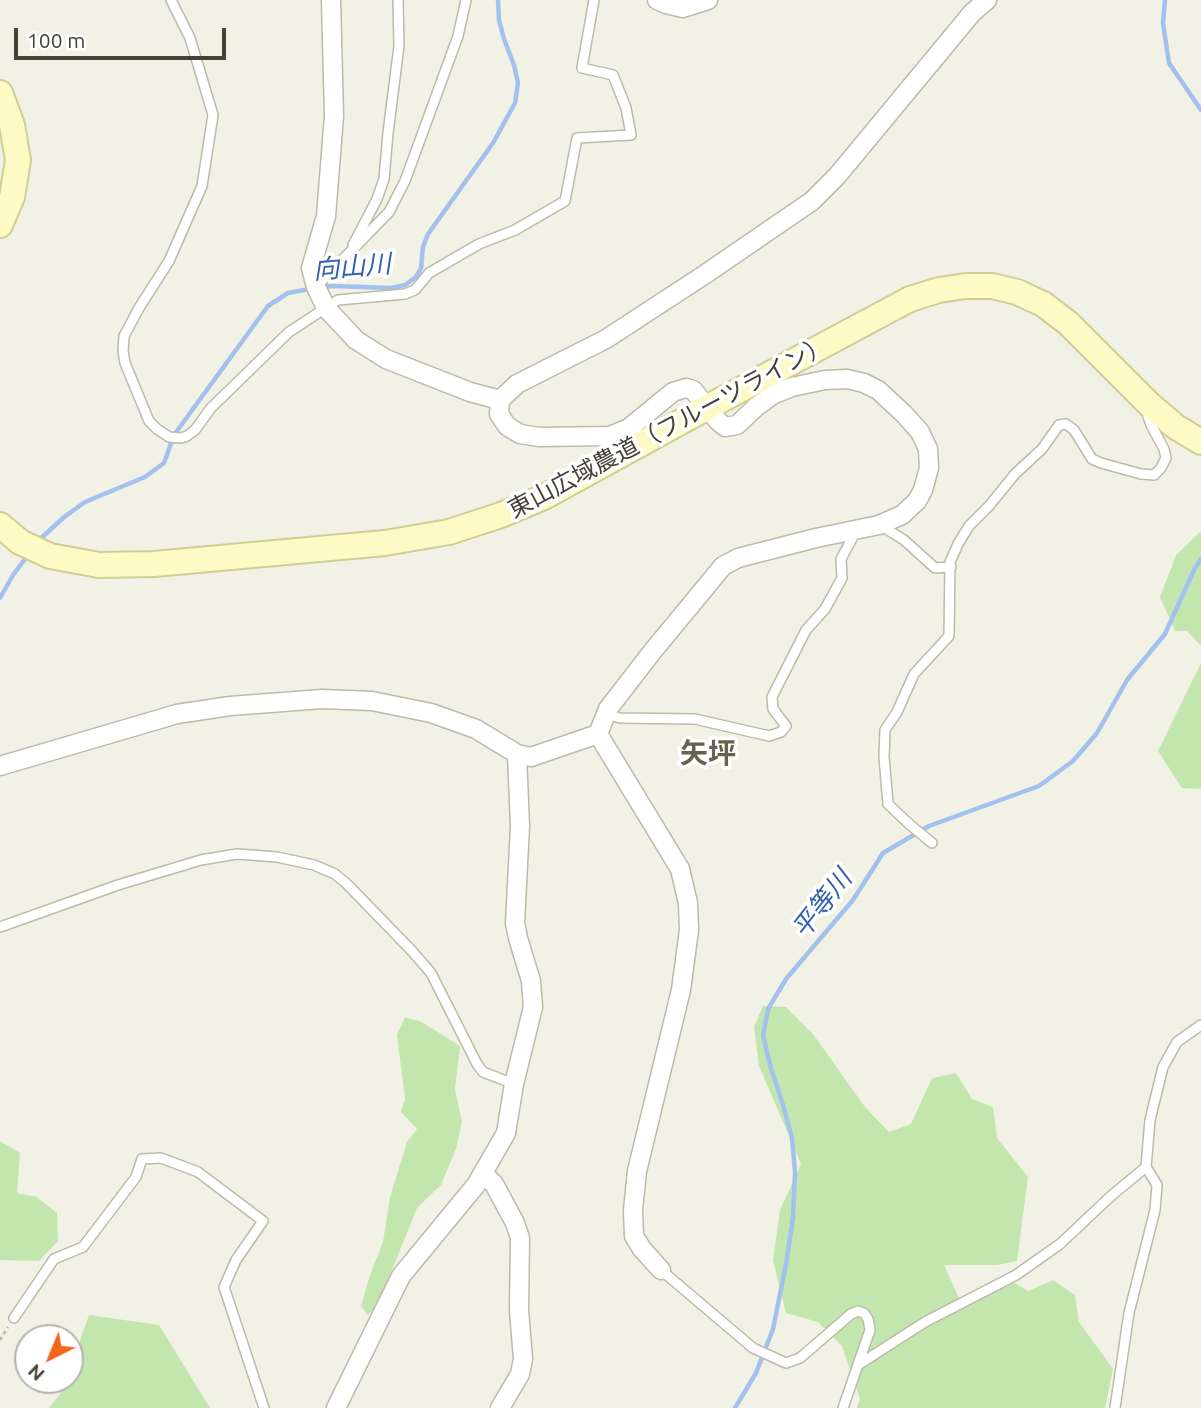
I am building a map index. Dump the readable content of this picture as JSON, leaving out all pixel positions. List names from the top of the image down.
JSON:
{
  "streets": {
    "street": ["東山広域農道（フルーツライン）"]
  },
  "districts": ["矢坪"],
  "water": ["向山川", "平等川"],
  "scale_bar": "100 m",
  "north": "bottom left"
}
